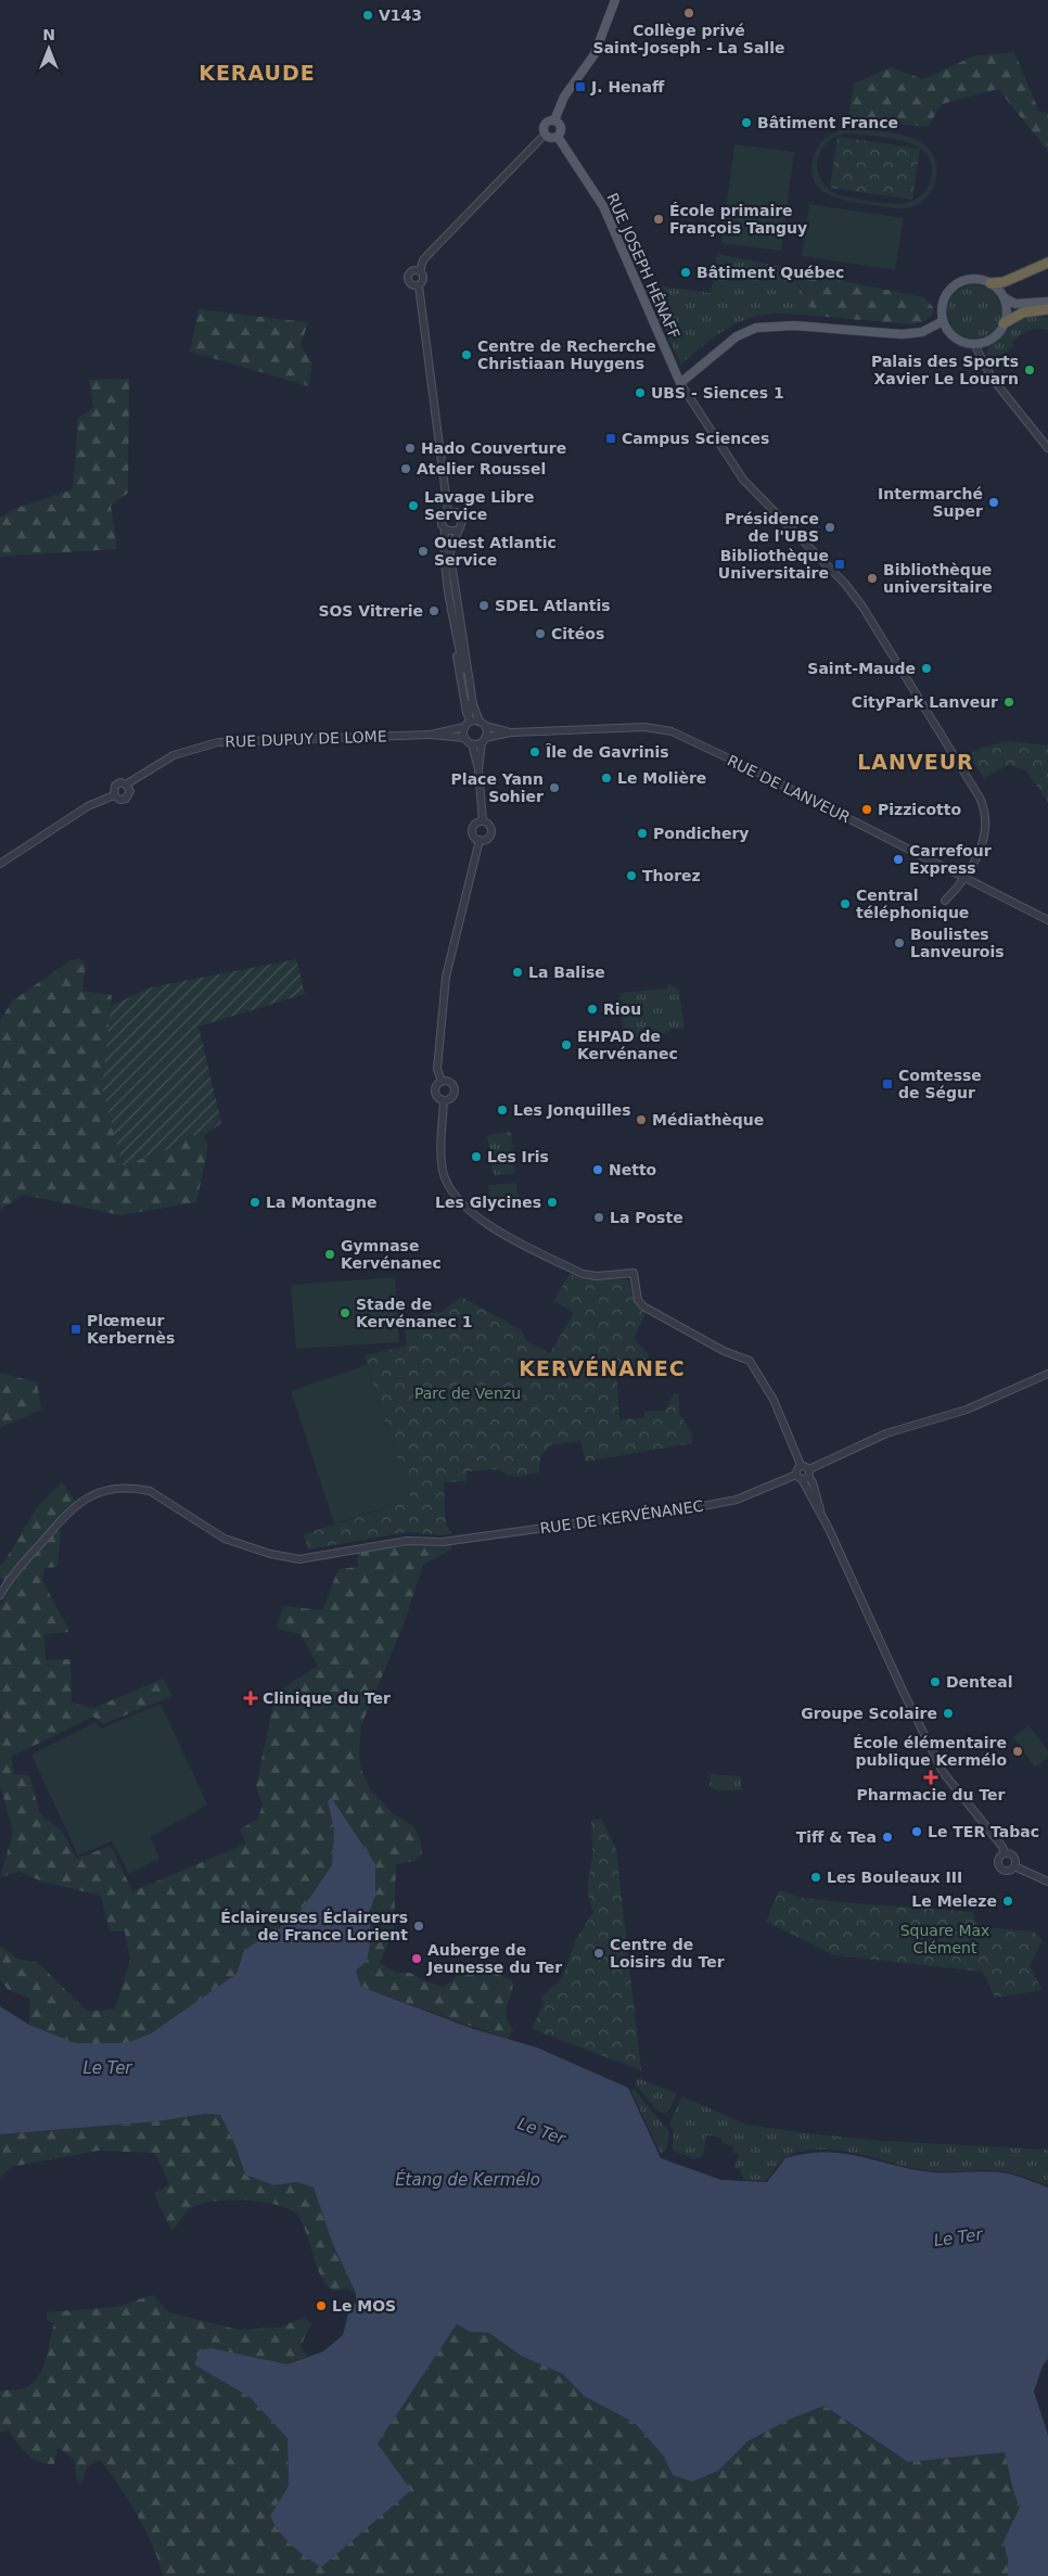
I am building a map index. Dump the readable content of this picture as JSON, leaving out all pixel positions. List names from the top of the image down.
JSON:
{
  "streets": {
    "main road": ["RUE JOSEPH HÉNAFF"],
    "street": ["RUE DUPUY DE LOME", "RUE DE LANVEUR", "RUE DE KERVÉNANEC"]
  },
  "crossings": [
    ["RUE DUPUY DE LOME", "RUE DE LANVEUR"]
  ],
  "districts": ["KERAUDE", "LANVEUR", "KERVÉNANEC"],
  "water": ["Le Ter", "Étang de Kermélo"],
  "parks": ["Parc de Venzu", "Square Max Clément"],
  "places": {
    "other": [
      "Collège privé Saint-Joseph - La Salle",
      "V143",
      "Bâtiment France",
      "École primaire François Tanguy",
      "Bâtiment Québec",
      "Centre de Recherche Christiaan Huygens",
      "Palais des Sports Xavier Le Louarn",
      "UBS - Siences 1",
      "Hado Couverture",
      "Atelier Roussel",
      "Intermarché Super",
      "Lavage Libre Service",
      "Présidence de l'UBS",
      "Ouest Atlantic Service",
      "Bibliothèque universitaire",
      "SDEL Atlantis",
      "SOS Vitrerie",
      "Citéos",
      "Saint-Maude",
      "CityPark Lanveur",
      "Île de Gavrinis",
      "Le Molière",
      "Place Yann Sohier",
      "Pizzicotto",
      "Pondichery",
      "Carrefour Express",
      "Thorez",
      "Central téléphonique",
      "Boulistes Lanveurois",
      "La Balise",
      "Riou",
      "EHPAD de Kervénanec",
      "Les Jonquilles",
      "Médiathèque",
      "Les Iris",
      "Netto",
      "La Montagne",
      "Les Glycines",
      "La Poste",
      "Gymnase Kervénanec",
      "Stade de Kervénanec 1",
      "Denteal",
      "Groupe Scolaire",
      "École élémentaire publique Kermélo",
      "Le TER Tabac",
      "Tiff & Tea",
      "Les Bouleaux III",
      "Le Meleze",
      "Éclaireuses Éclaireurs de France Lorient",
      "Centre de Loisirs du Ter",
      "Auberge de Jeunesse du Ter",
      "Le MOS"
    ],
    "transit": [
      "J. Henaff",
      "Campus Sciences",
      "Bibliothèque Universitaire",
      "Comtesse de Ségur",
      "Plœmeur Kerbernès"
    ],
    "health": ["Clinique du Ter", "Pharmacie du Ter"]
  },
  "north": "top"
}
